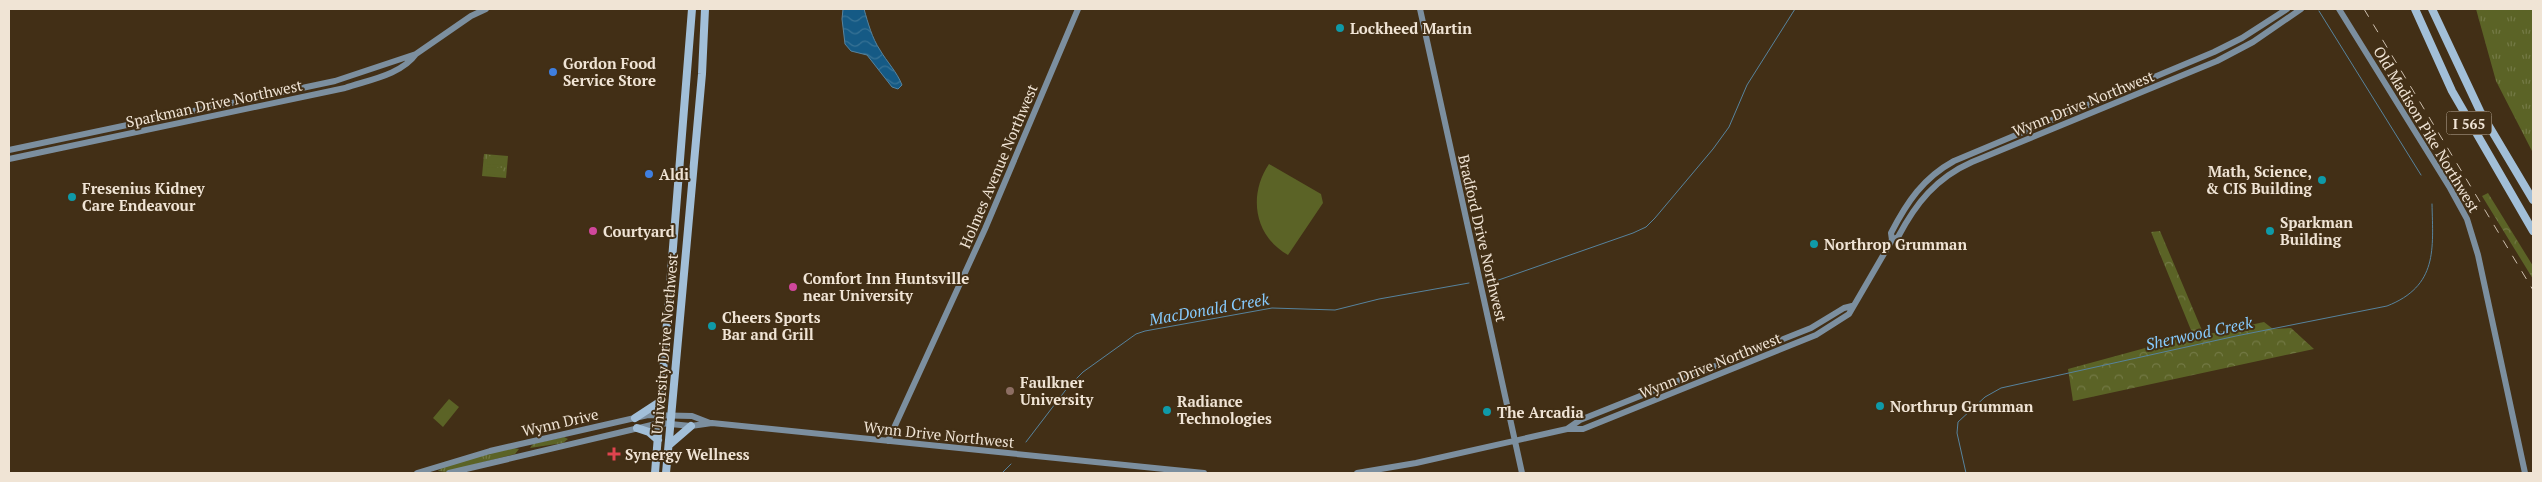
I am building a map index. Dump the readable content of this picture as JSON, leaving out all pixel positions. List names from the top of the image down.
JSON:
{
  "streets": {
    "highway": ["I 565", "University Drive Northwest"],
    "street": [
      "Sparkman Drive Northwest",
      "Wynn Drive Northwest",
      "Old Madison Pike Northwest",
      "Holmes Avenue Northwest",
      "Bradford Drive Northwest",
      "Wynn Drive"
    ]
  },
  "crossings": [
    ["Wynn Drive Northwest", "Holmes Avenue Northwest"],
    ["Wynn Drive Northwest", "Bradford Drive Northwest"],
    ["Wynn Drive Northwest", "University Drive Northwest"],
    ["Wynn Drive Northwest", "Wynn Drive"],
    ["University Drive Northwest", "Wynn Drive"]
  ],
  "water": ["MacDonald Creek", "Sherwood Creek"],
  "places": {
    "other": [
      "Lockheed Martin",
      "Gordon Food Service Store",
      "Aldi",
      "Math, Science, & CIS Building",
      "Fresenius Kidney Care Endeavour",
      "Courtyard",
      "Sparkman Building",
      "Northrop Grumman",
      "Comfort Inn Huntsville near University",
      "Cheers Sports Bar and Grill",
      "Faulkner University",
      "Northrup Grumman",
      "Radiance Technologies",
      "The Arcadia"
    ],
    "health": ["Synergy Wellness"]
  }
}
